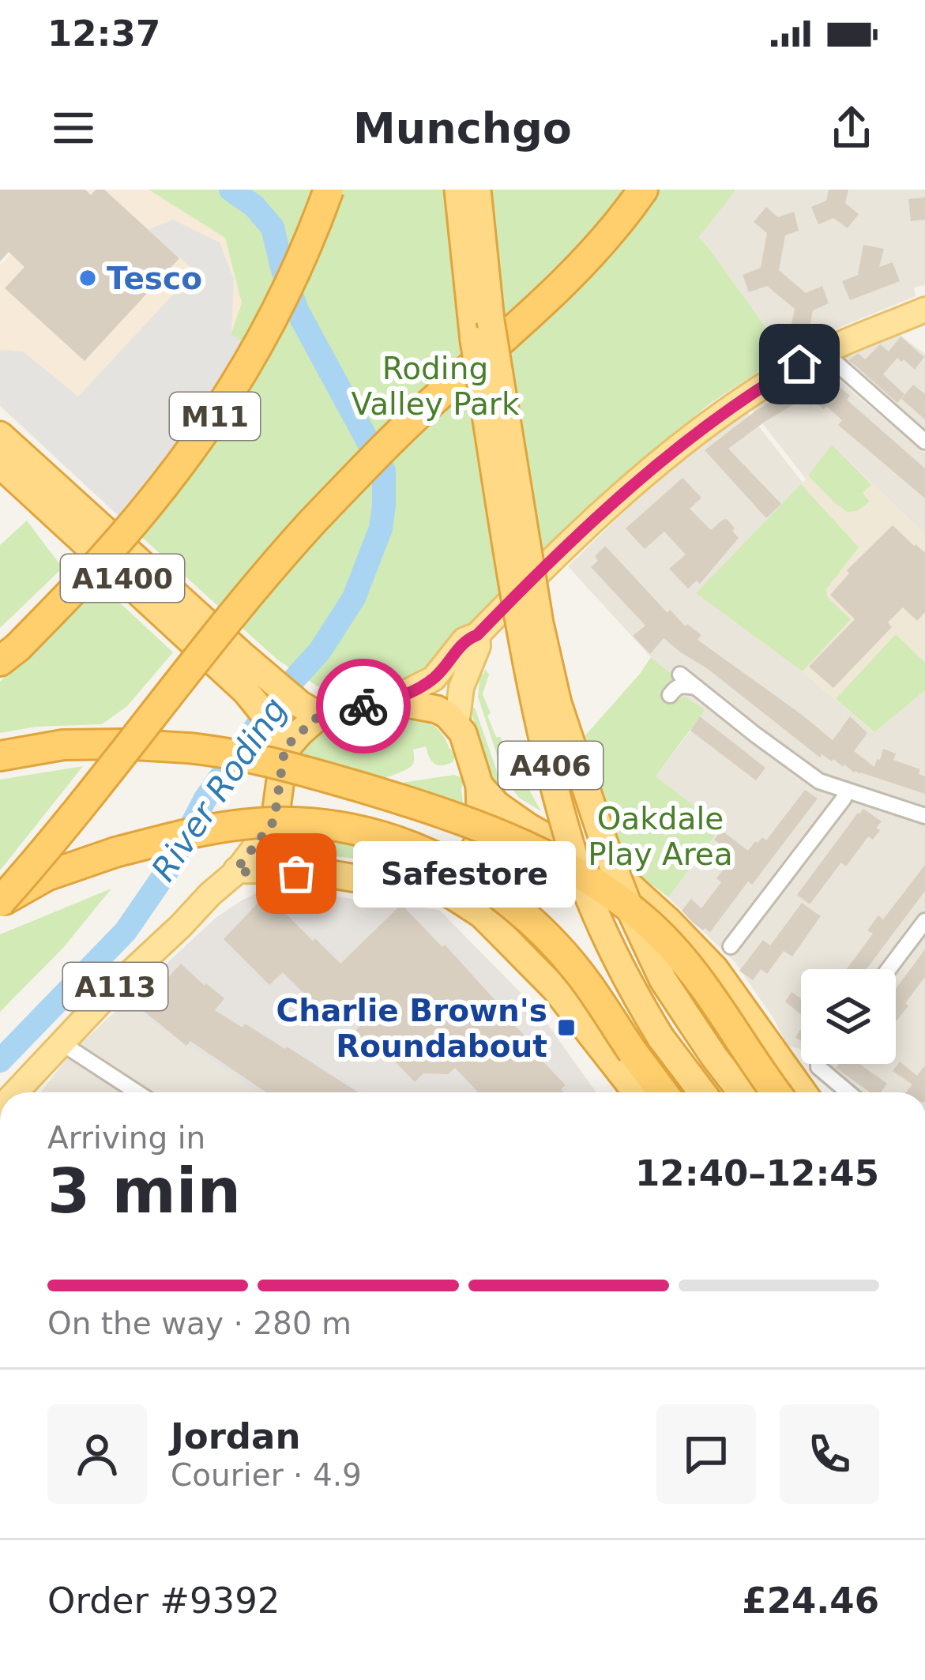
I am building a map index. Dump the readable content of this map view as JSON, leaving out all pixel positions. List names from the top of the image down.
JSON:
{
  "streets": {
    "highway": [
      "M11",
      "A1400",
      "A406",
      "A113"
    ]
  },
  "crossings": [
    ["A1400", "A406"],
    ["A1400", "A113"],
    ["A406", "A113"]
  ],
  "water": ["River Roding"],
  "parks": ["Roding Valley Park", "Oakdale Play Area"],
  "places": {
    "other": ["Tesco", "Safestore"],
    "transit": ["Charlie Brown's Roundabout"]
  },
  "page": {
    "status": "12:37",
    "header": "Munchgo",
    "bubble": "Safestore",
    "heading": ["3 min", "Arriving in", "12:40–12:45"],
    "panel": [
      "Jordan",
      "Courier · 4.9",
      "Order #9392",
      "£24.46"
    ],
    "bar": "On the way · 280 m"
  }
}
